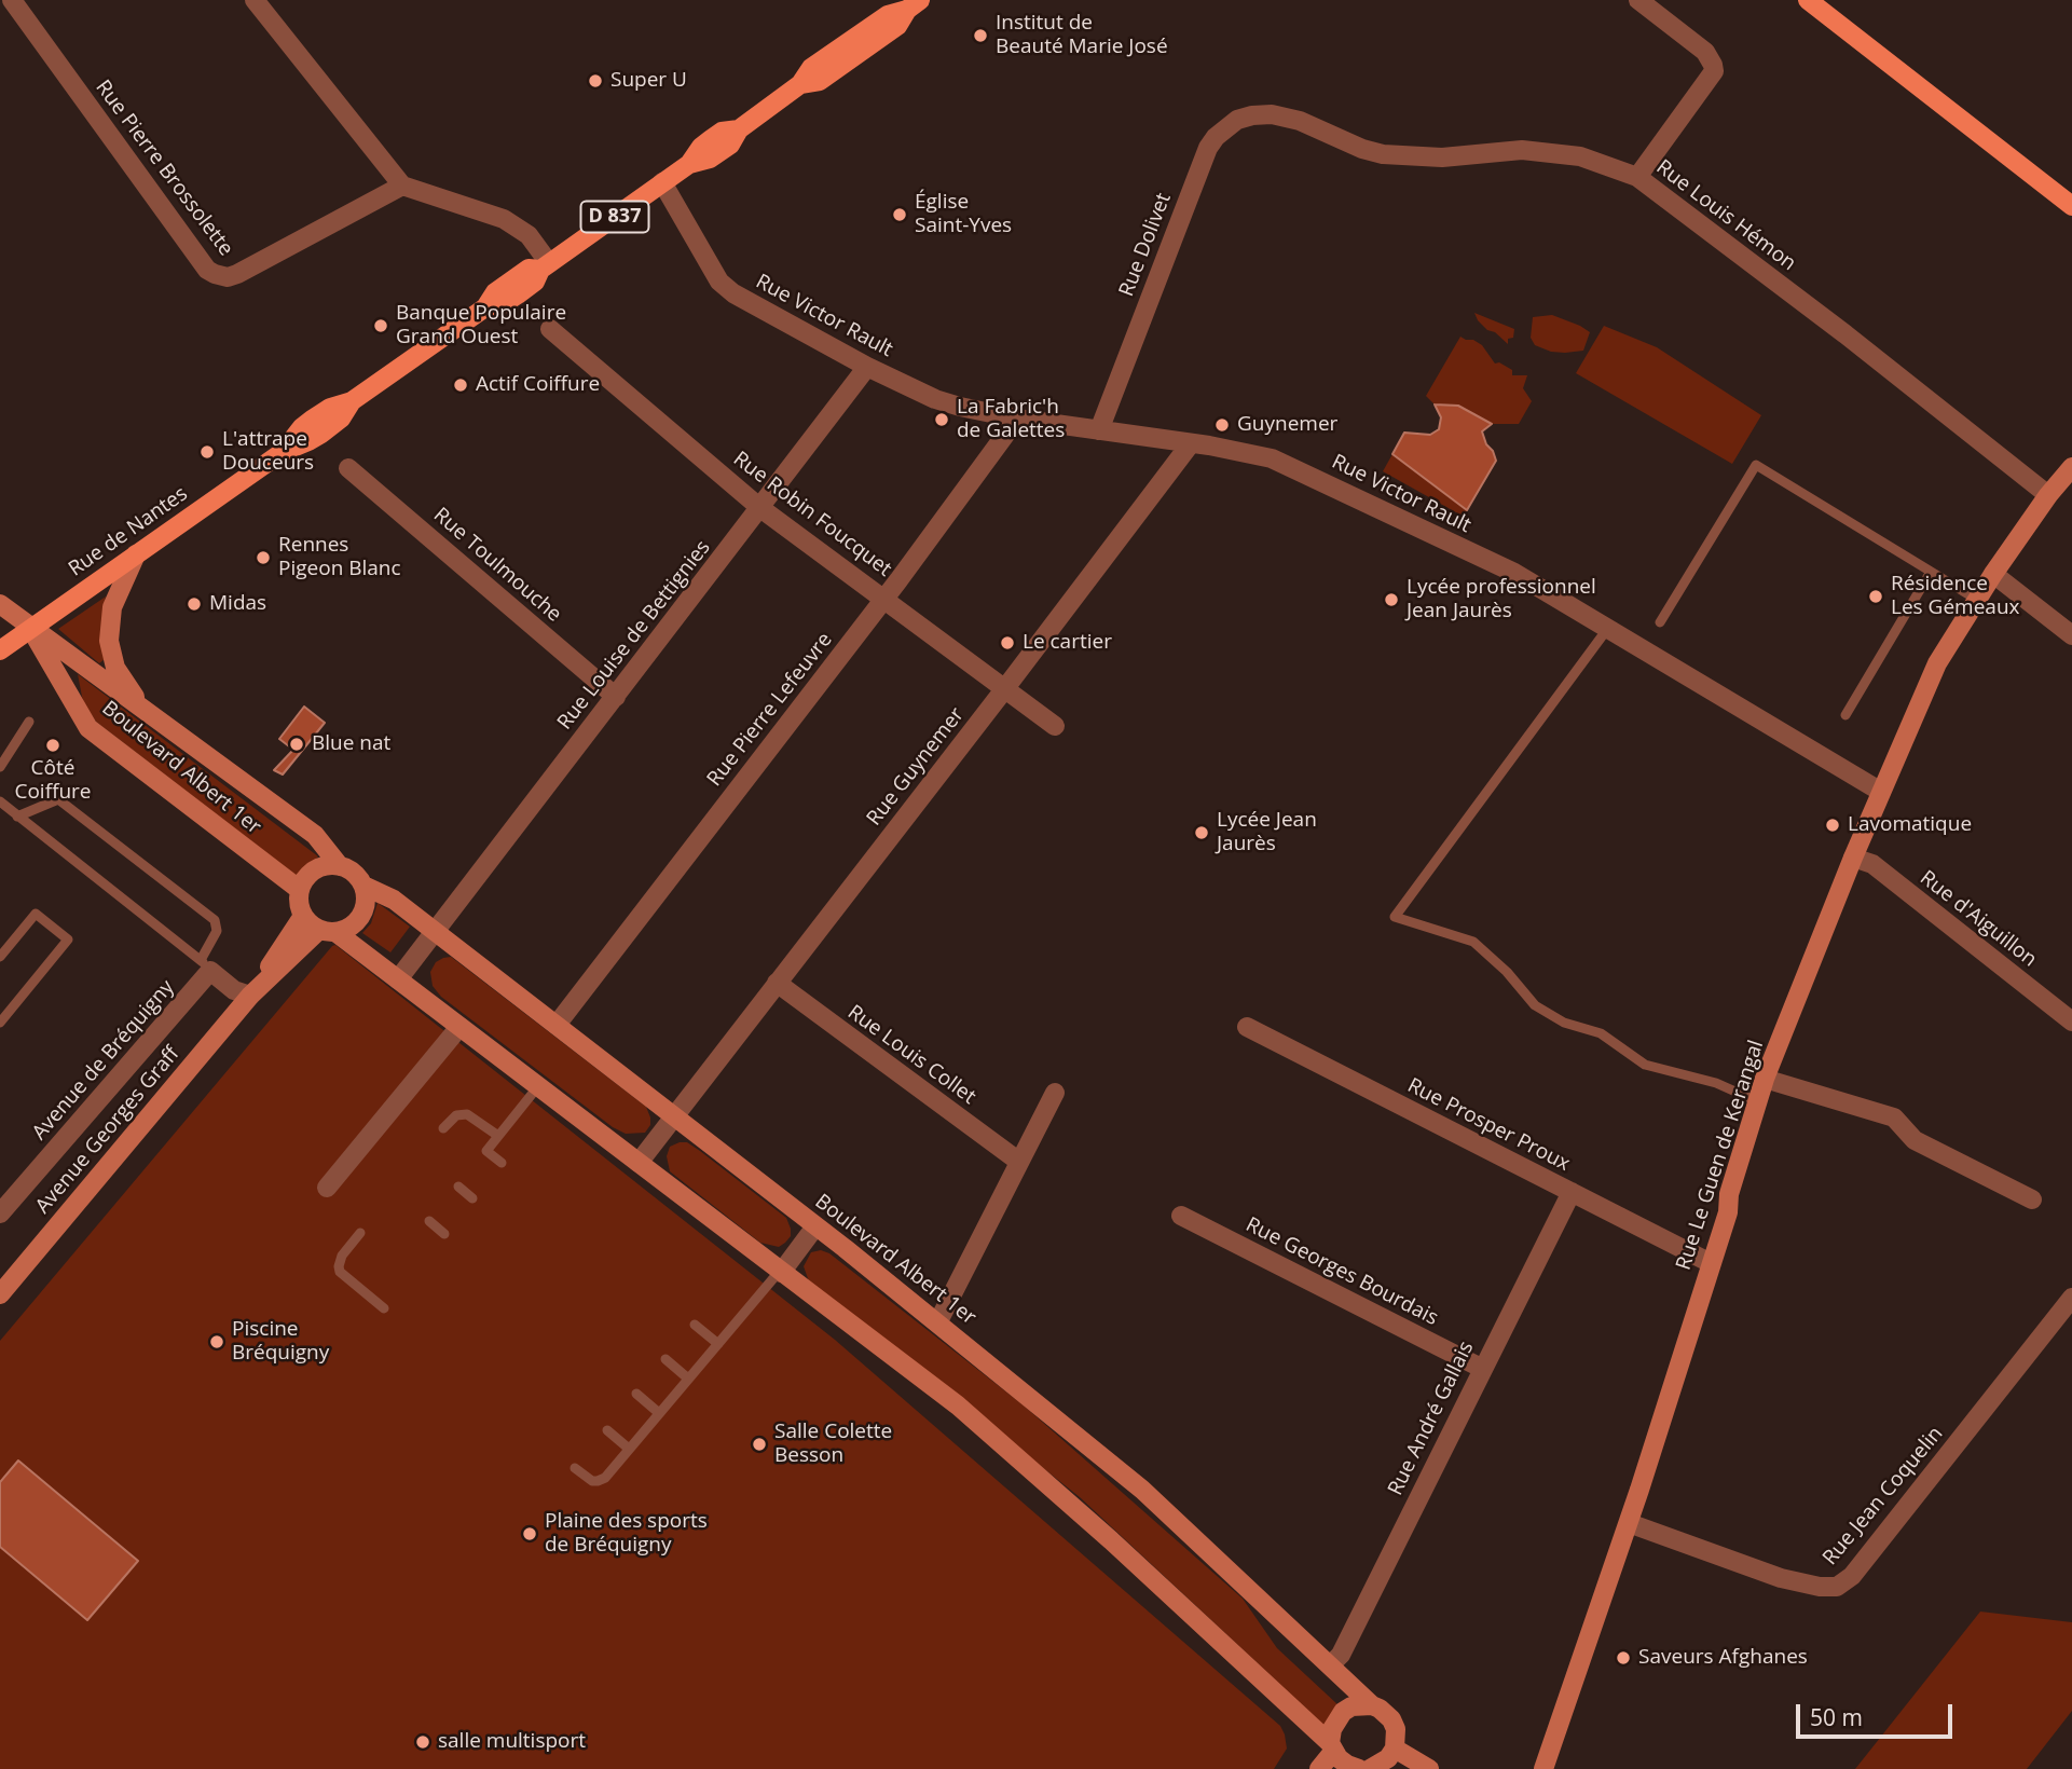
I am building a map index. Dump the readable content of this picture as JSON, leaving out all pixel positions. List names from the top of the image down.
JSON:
{
  "streets": {
    "main road": [
      "D 837",
      "Rue de Nantes",
      "Boulevard Albert 1er",
      "Avenue Georges Graff",
      "Rue Le Guen de Kerangal"
    ],
    "street": [
      "Rue Pierre Brossolette",
      "Rue Louis Hémon",
      "Rue Dolivet",
      "Rue Victor Rault",
      "Rue Robin Foucquet",
      "Rue Toulmouche",
      "Rue Louise de Bettignies",
      "Rue Pierre Lefeuvre",
      "Rue Guynemer",
      "Rue d'Aiguillon",
      "Rue Louis Collet",
      "Avenue de Bréquigny",
      "Rue Prosper Proux",
      "Rue Georges Bourdais",
      "Rue André Gallais",
      "Rue Jean Coquelin"
    ]
  },
  "crossings": [
    ["Rue Louis Hémon", "Rue Dolivet"],
    ["Rue Louis Hémon", "Rue Le Guen de Kerangal"],
    ["Rue Dolivet", "Rue Victor Rault"],
    ["Rue Victor Rault", "Rue de Nantes"],
    ["Rue Victor Rault", "Rue Louise de Bettignies"],
    ["Rue Victor Rault", "Rue Pierre Lefeuvre"],
    ["Rue Victor Rault", "Rue Guynemer"],
    ["Rue Victor Rault", "Rue Le Guen de Kerangal"],
    ["Rue Robin Foucquet", "Rue Louise de Bettignies"],
    ["Rue Robin Foucquet", "Rue Pierre Lefeuvre"],
    ["Rue Robin Foucquet", "Rue Guynemer"],
    ["Rue de Nantes", "Boulevard Albert 1er"],
    ["Rue Toulmouche", "Rue Louise de Bettignies"],
    ["Rue Louise de Bettignies", "Boulevard Albert 1er"],
    ["Rue Pierre Lefeuvre", "Boulevard Albert 1er"],
    ["Rue Guynemer", "Boulevard Albert 1er"],
    ["Rue Guynemer", "Rue Louis Collet"],
    ["Boulevard Albert 1er", "Avenue Georges Graff"],
    ["Boulevard Albert 1er", "Rue André Gallais"],
    ["Rue d'Aiguillon", "Rue Le Guen de Kerangal"],
    ["Rue Prosper Proux", "Rue Le Guen de Kerangal"],
    ["Rue Prosper Proux", "Rue André Gallais"],
    ["Rue Le Guen de Kerangal", "Rue Jean Coquelin"],
    ["Rue Georges Bourdais", "Rue André Gallais"]
  ],
  "places": [
    "Institut de Beauté Marie José",
    "Super U",
    "Église Saint-Yves",
    "Banque Populaire Grand Ouest",
    "Actif Coiffure",
    "La Fabric'h de Galettes",
    "Guynemer",
    "L'attrape Douceurs",
    "Rennes Pigeon Blanc",
    "Résidence Les Gémeaux",
    "Lycée professionnel Jean Jaurès",
    "Midas",
    "Le cartier",
    "Blue nat",
    "Côté Coiffure",
    "Lavomatique",
    "Lycée Jean Jaurès",
    "Piscine Bréquigny",
    "Salle Colette Besson",
    "Plaine des sports de Bréquigny",
    "Saveurs Afghanes",
    "salle multisport"
  ],
  "scale_bar": "50 m"
}
